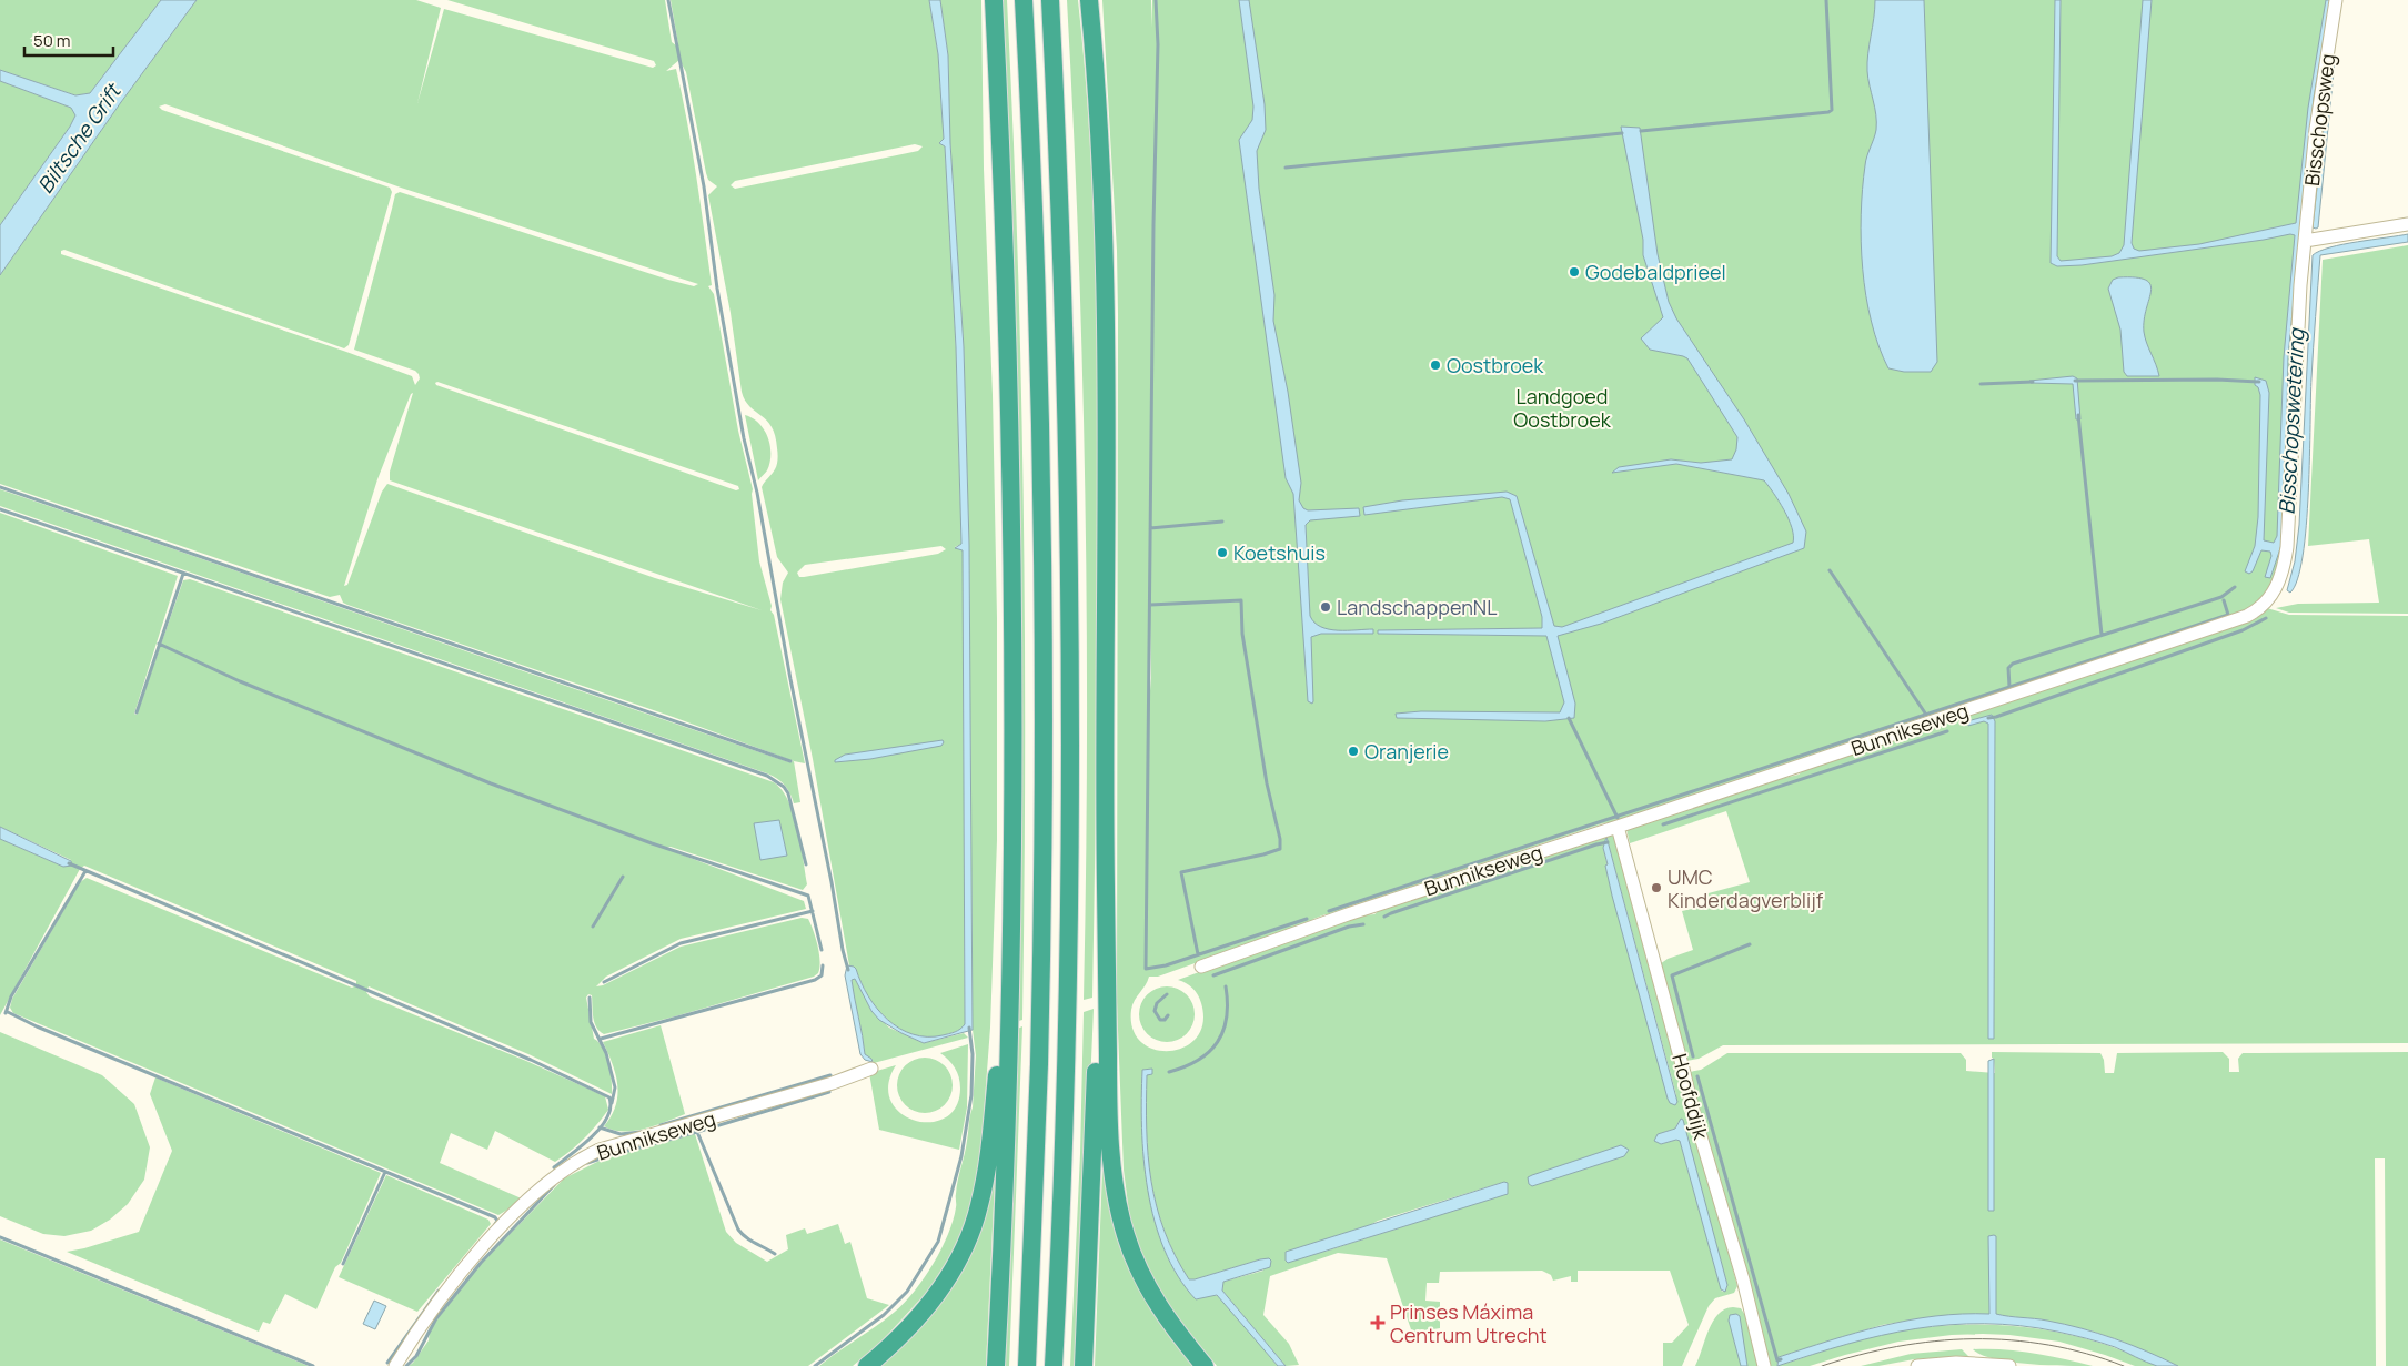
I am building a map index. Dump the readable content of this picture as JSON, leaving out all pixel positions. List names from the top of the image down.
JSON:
{
  "streets": {
    "street": ["Bisschopsweg", "Bunnikseweg", "Hoofddijk"]
  },
  "crossings": [
    ["Bisschopsweg", "Bunnikseweg"],
    ["Bunnikseweg", "Hoofddijk"]
  ],
  "water": ["Biltsche Grift", "Bisschopswetering"],
  "parks": ["Landgoed Oostbroek"],
  "places": {
    "other": [
      "Godebaldprieel",
      "Oostbroek",
      "Koetshuis",
      "LandschappenNL",
      "Oranjerie",
      "UMC Kinderdagverblijf"
    ],
    "health": ["Prinses Máxima Centrum Utrecht"]
  },
  "scale_bar": "50 m"
}
